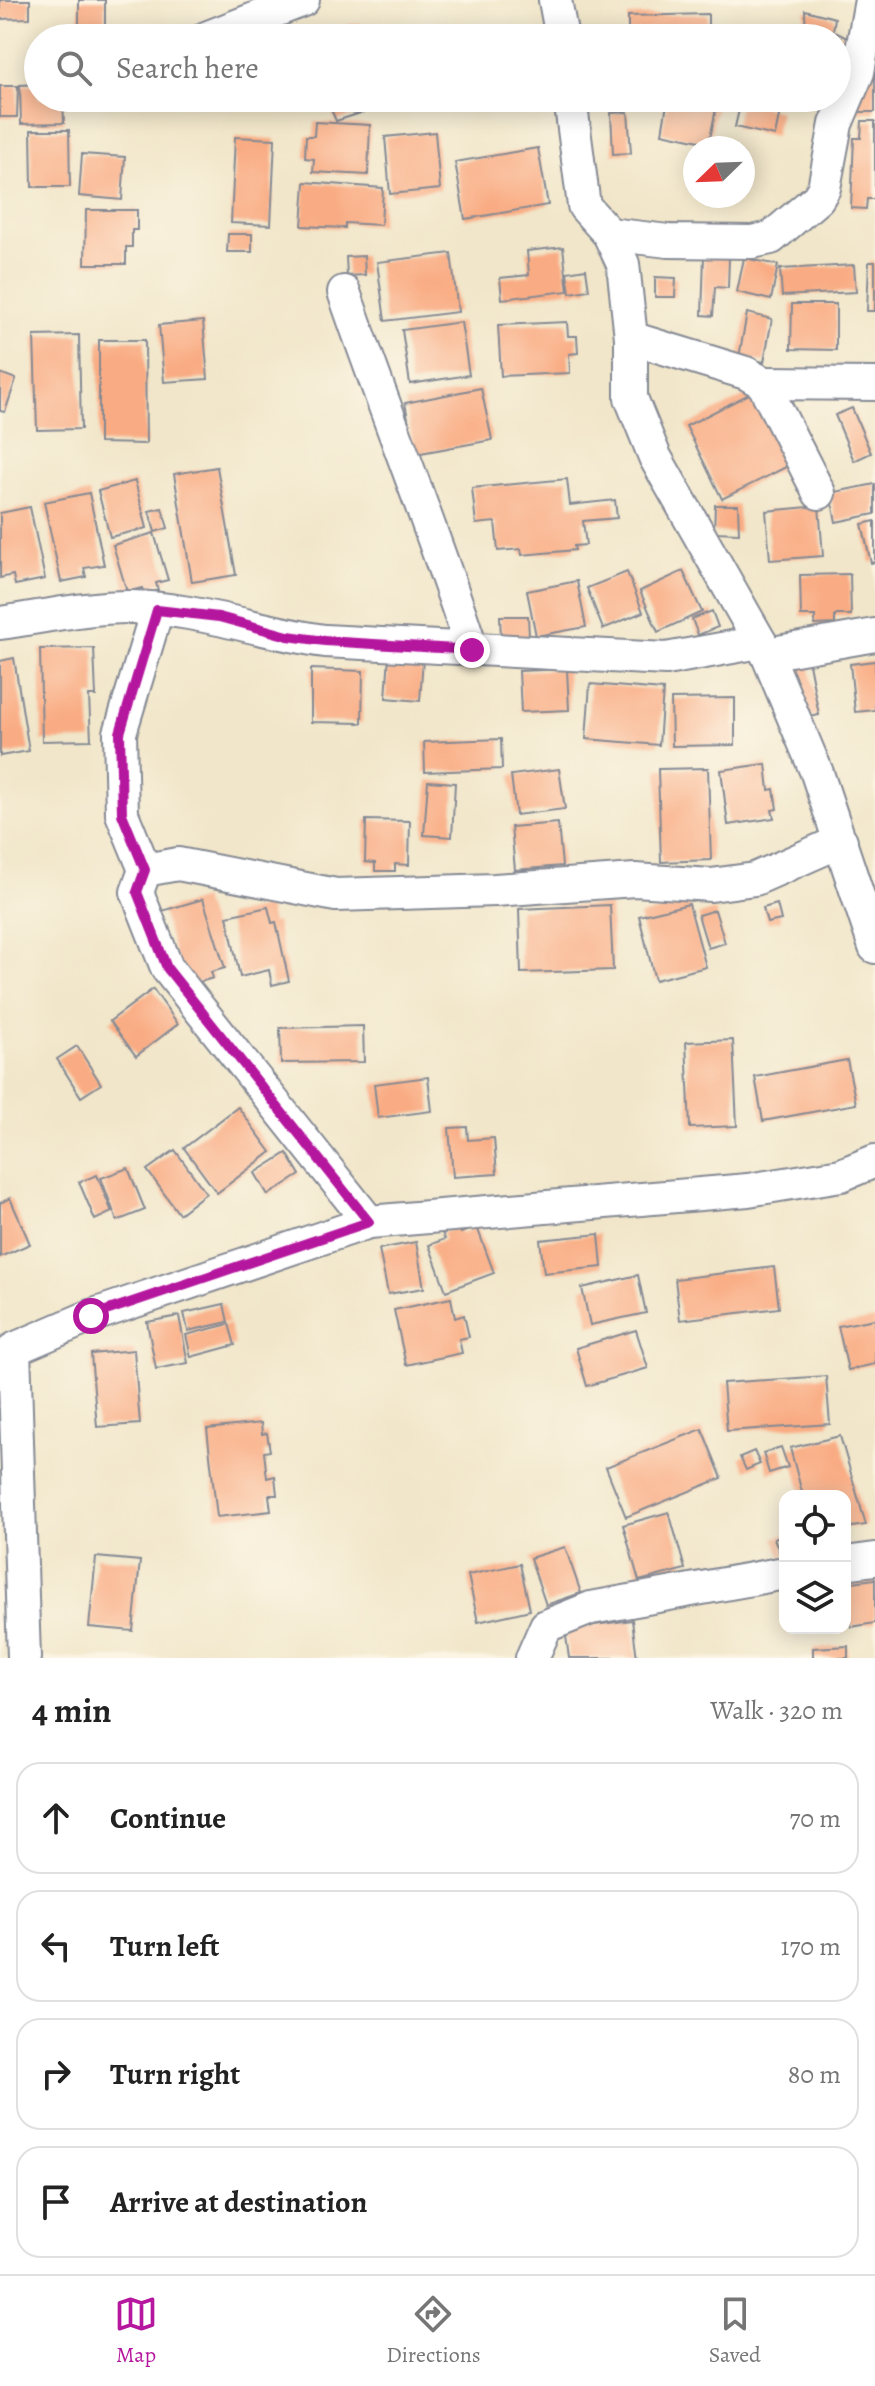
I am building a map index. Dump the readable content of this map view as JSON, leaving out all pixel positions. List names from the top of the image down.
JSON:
{
  "north": "bottom left",
  "page": {
    "search": "Search here",
    "heading": ["4 min", "Walk · 320 m"],
    "list": [
      ["Continue", "70 m"],
      ["Turn left", "170 m"],
      ["Turn right", "80 m"],
      "Arrive at destination"
    ],
    "nav": ["Map", "Directions", "Saved"]
  }
}
